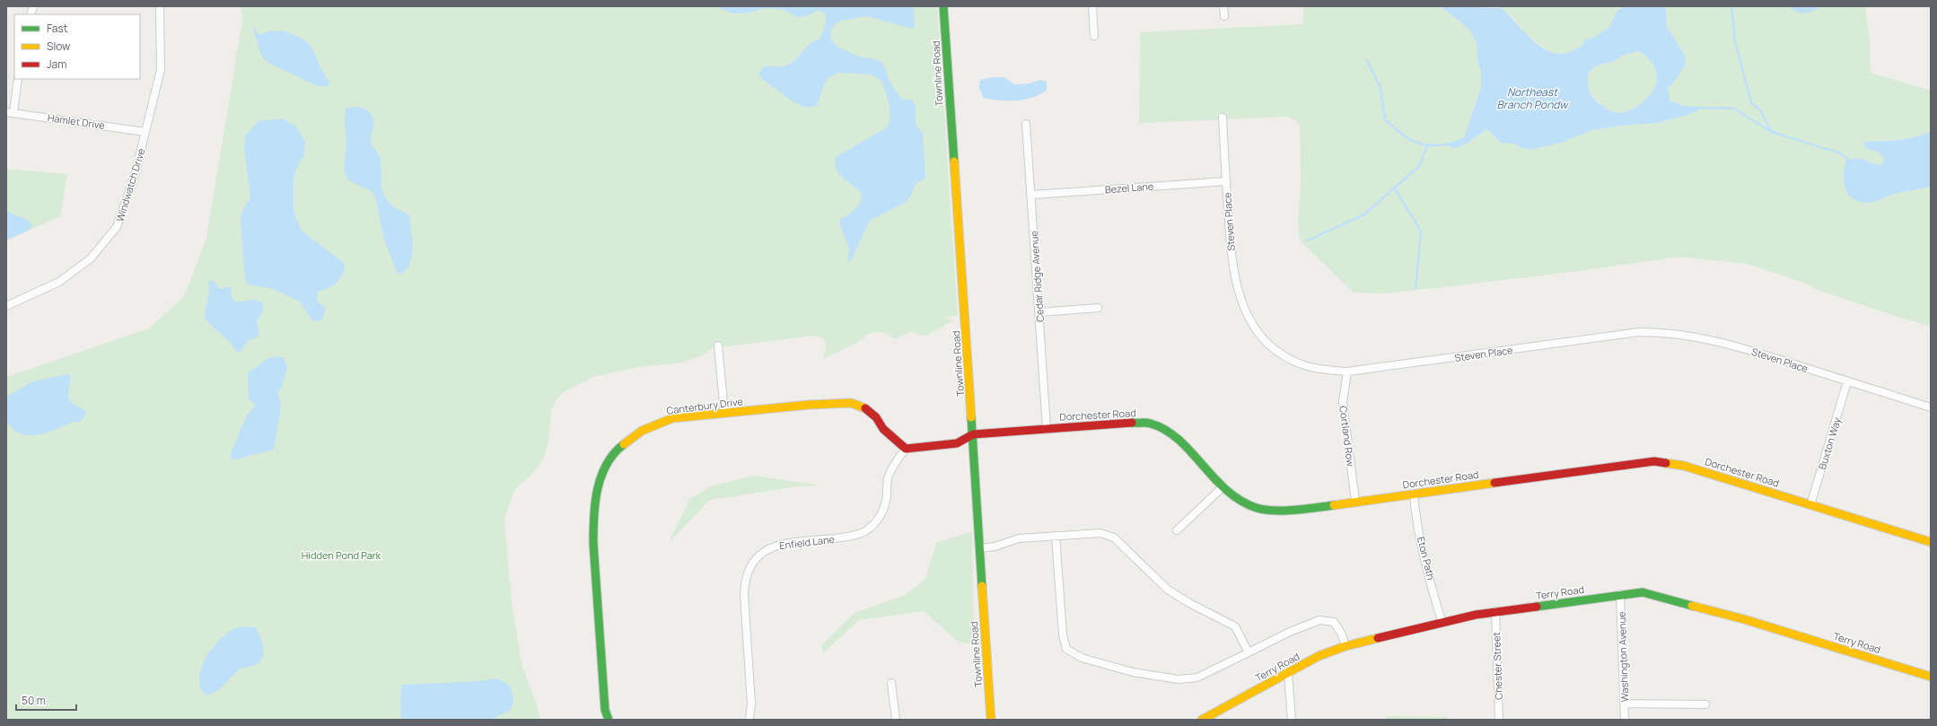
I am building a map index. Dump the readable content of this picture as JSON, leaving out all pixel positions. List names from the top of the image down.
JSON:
{
  "streets": {
    "street": [
      "Townline Road",
      "Hamlet Drive",
      "Windwatch Drive",
      "Bezel Lane",
      "Steven Place",
      "Cedar Ridge Avenue",
      "Canterbury Drive",
      "Dorchester Road",
      "Cortland Row",
      "Buxton Way",
      "Enfield Lane",
      "Eton Path",
      "Terry Road",
      "Washington Avenue",
      "Chester Street"
    ]
  },
  "crossings": [
    ["Townline Road", "Dorchester Road"],
    ["Hamlet Drive", "Windwatch Drive"],
    ["Bezel Lane", "Steven Place"],
    ["Bezel Lane", "Cedar Ridge Avenue"],
    ["Steven Place", "Cortland Row"],
    ["Steven Place", "Buxton Way"],
    ["Cedar Ridge Avenue", "Dorchester Road"],
    ["Canterbury Drive", "Enfield Lane"],
    ["Dorchester Road", "Cortland Row"],
    ["Dorchester Road", "Buxton Way"],
    ["Dorchester Road", "Eton Path"],
    ["Eton Path", "Terry Road"],
    ["Terry Road", "Washington Avenue"],
    ["Terry Road", "Chester Street"]
  ],
  "water": ["Northeast Branch Pondw"],
  "parks": ["Hidden Pond Park"],
  "legend": ["Fast", "Slow", "Jam"],
  "scale_bar": "50 m"
}
